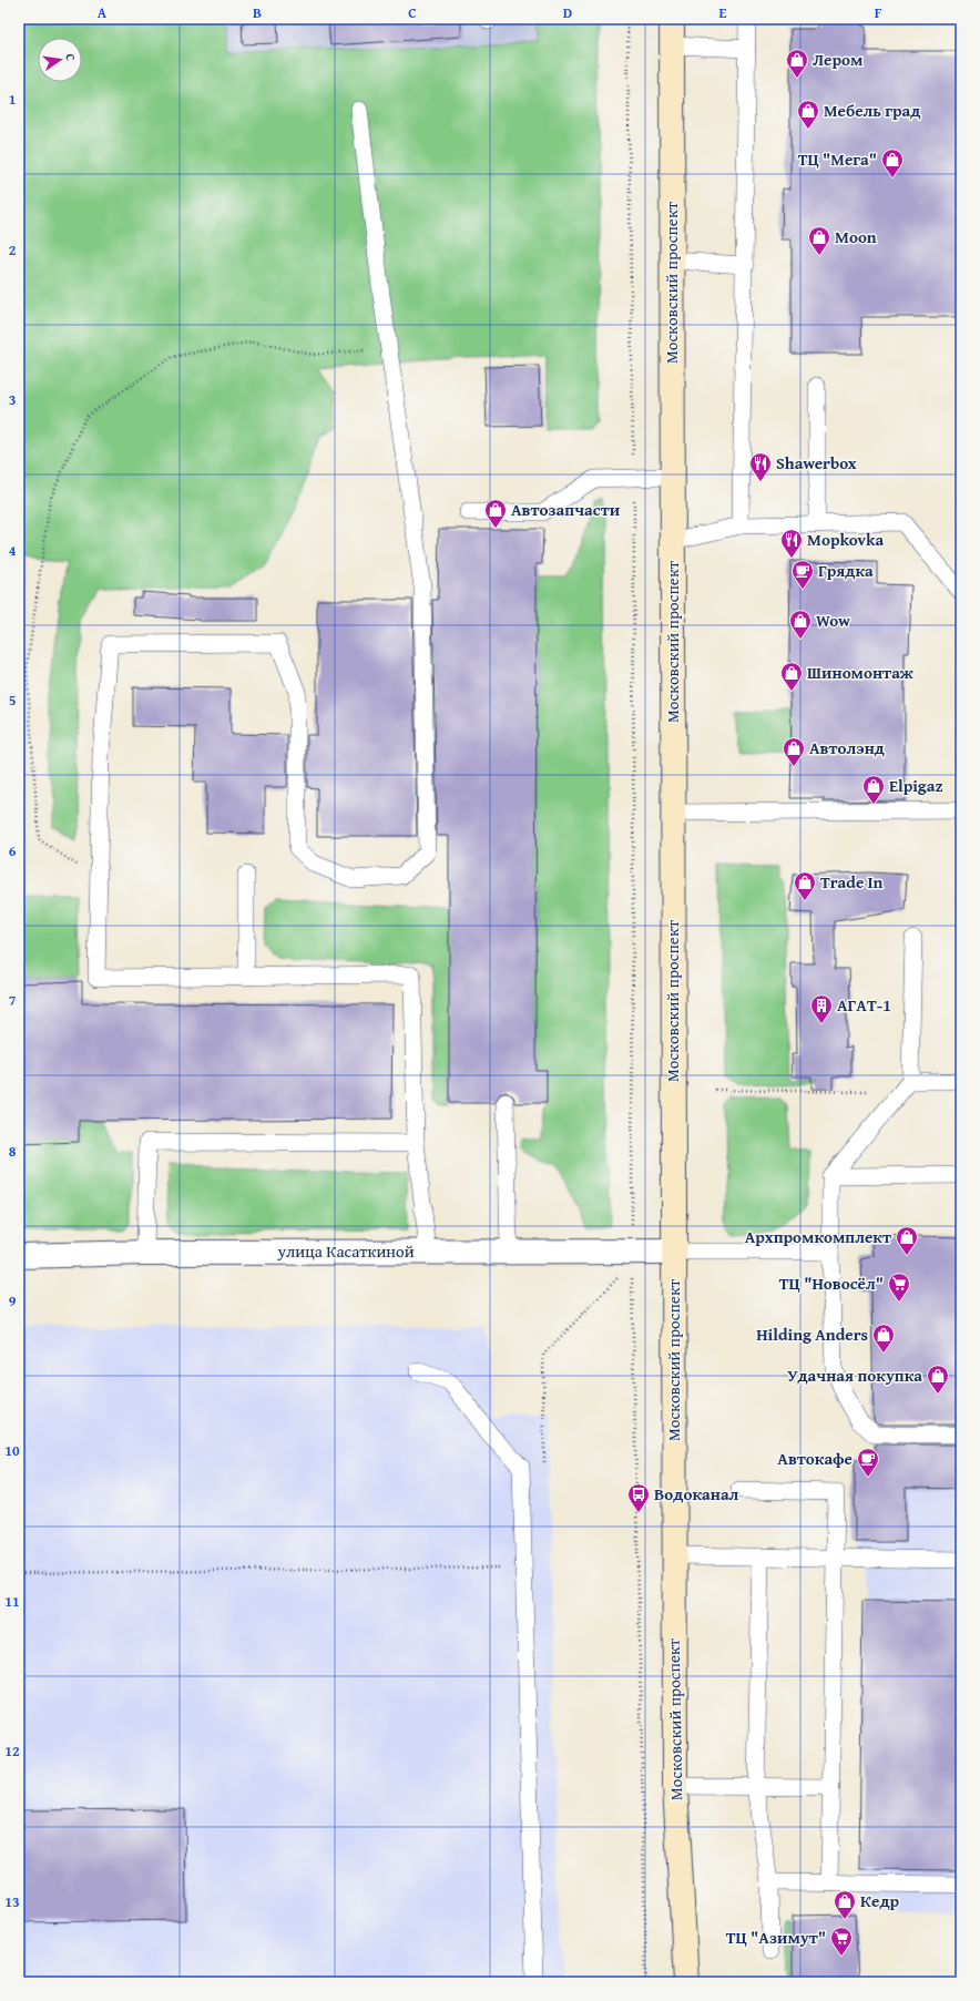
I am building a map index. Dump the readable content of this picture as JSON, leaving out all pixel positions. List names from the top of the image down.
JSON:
{
  "streets": {
    "main road": ["Московский проспект"],
    "street": ["улица Касаткиной"]
  },
  "crossings": [
    ["Московский проспект", "улица Касаткиной"]
  ],
  "places": {
    "shop": [
      "Лером",
      "Мебель град",
      "ТЦ \"Мега\"",
      "Moon",
      "Автозапчасти",
      "Wow",
      "Шиномонтаж",
      "Автолэнд",
      "Elpigaz",
      "Trade In",
      "Архпромкомплект",
      "Hilding Anders",
      "Удачная покупка",
      "Кедр"
    ],
    "restaurant": ["Shawerbox", "Mopkovka"],
    "cafe": ["Грядка", "Автокафе"],
    "building": ["АГАТ-1"],
    "supermarket": ["ТЦ \"Новосёл\"", "ТЦ \"Азимут\""],
    "bus stop": ["Водоканал"]
  },
  "north": "right",
  "grid": {
    "columns": [
      "A",
      "B",
      "C",
      "D",
      "E",
      "F"
    ],
    "rows": [
      "1",
      "2",
      "3",
      "4",
      "5",
      "6",
      "7",
      "8",
      "9",
      "10",
      "11",
      "12",
      "13"
    ]
  }
}
